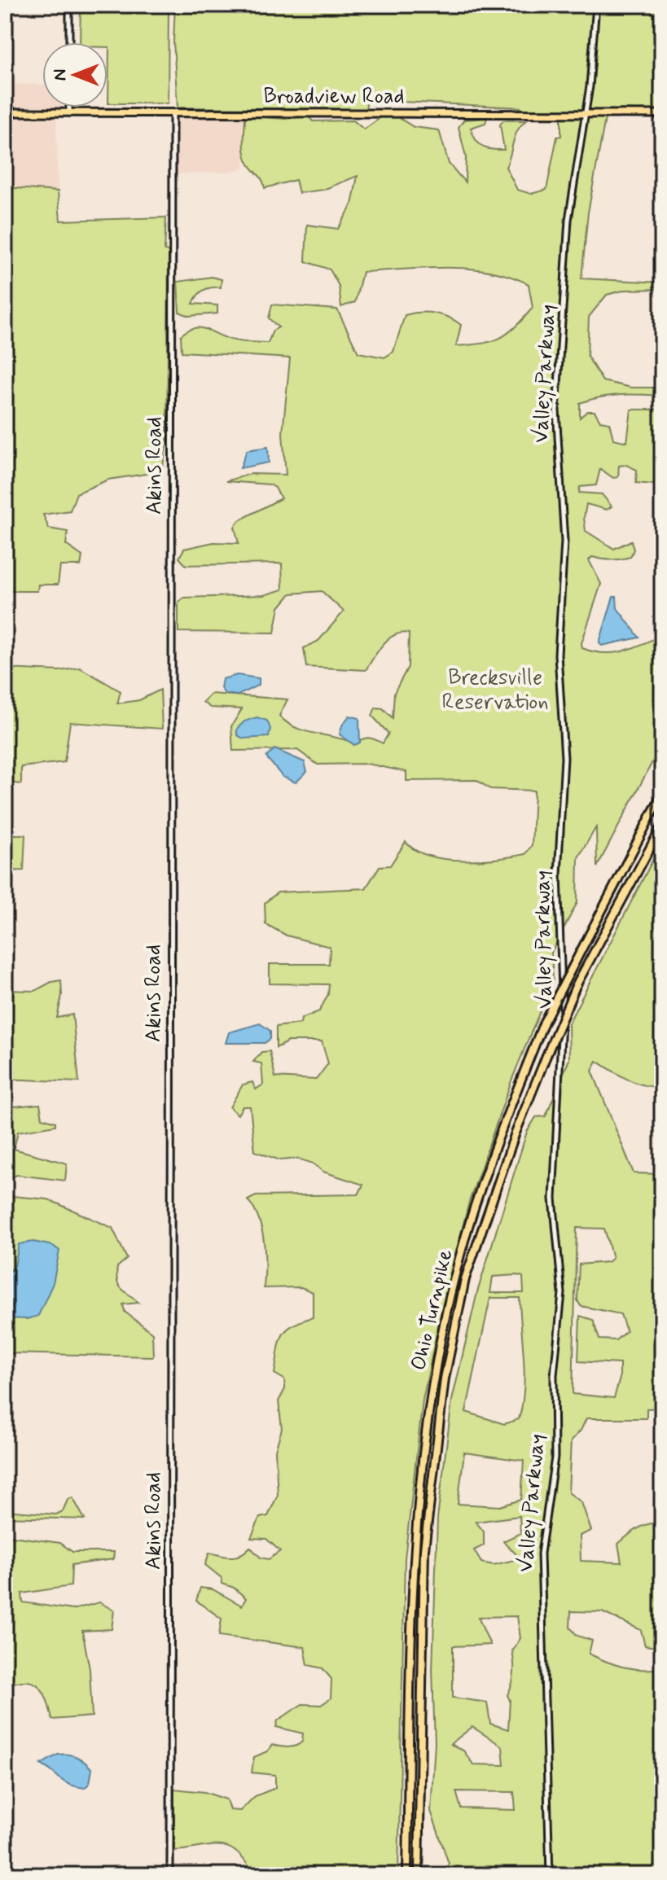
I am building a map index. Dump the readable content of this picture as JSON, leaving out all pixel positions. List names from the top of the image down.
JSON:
{
  "streets": {
    "highway": ["Ohio Turnpike"],
    "main road": ["Broadview Road"],
    "street": ["Valley Parkway", "Akins Road"]
  },
  "crossings": [
    ["Broadview Road", "Valley Parkway"],
    ["Broadview Road", "Akins Road"]
  ],
  "parks": ["Brecksville Reservation"],
  "north": "left"
}
